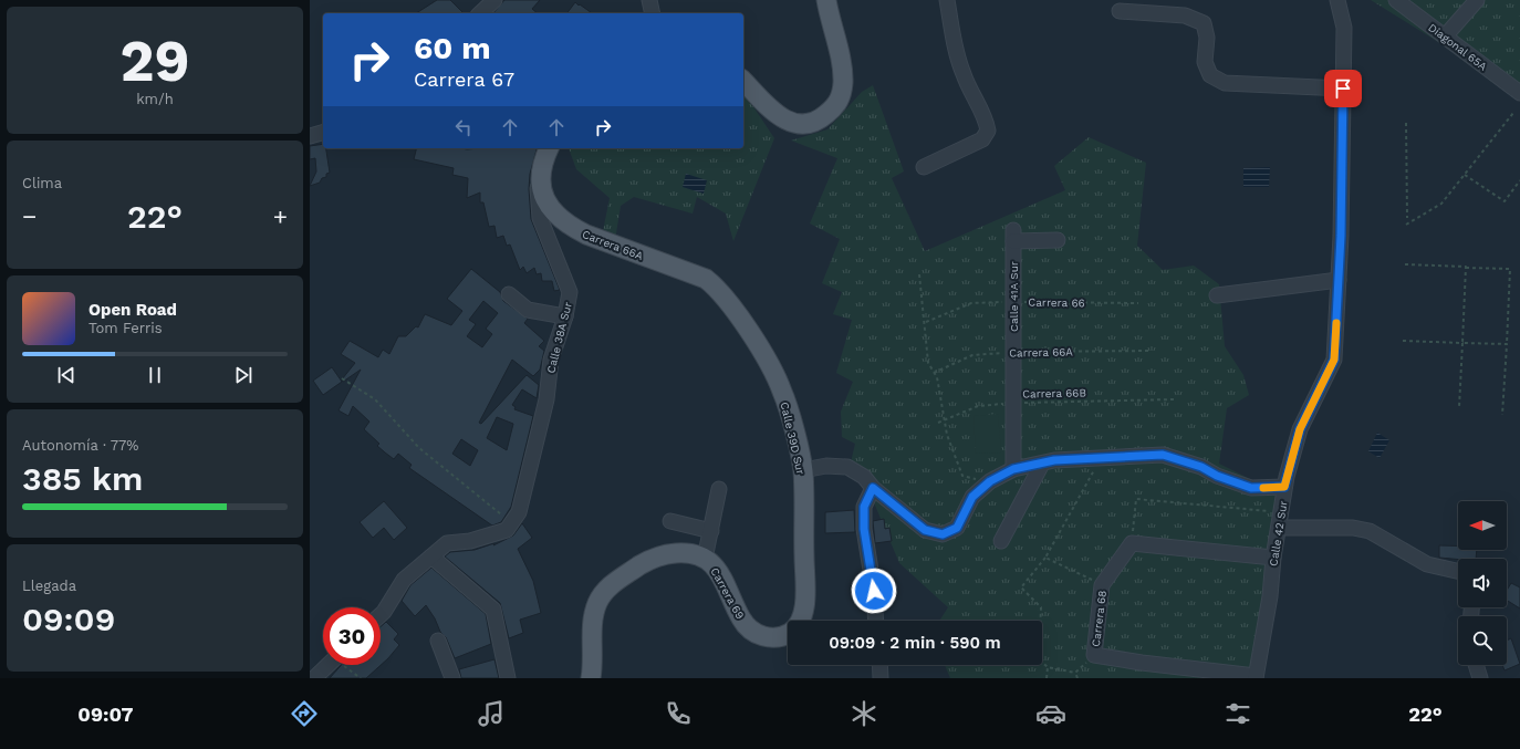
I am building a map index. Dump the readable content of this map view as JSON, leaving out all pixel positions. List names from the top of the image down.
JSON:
{
  "streets": {
    "main road": [
      "Carrera 66A",
      "Calle 38A Sur",
      "Calle 39D Sur",
      "Carrera 69"
    ],
    "street": [
      "Diagonal 65A",
      "Calle 41A Sur",
      "Calle 42 Sur",
      "Carrera 68"
    ],
    "path": ["Carrera 66", "Carrera 66B"]
  },
  "crossings": [
    ["Carrera 66A", "Calle 41A Sur"],
    ["Carrera 66A", "Calle 38A Sur"],
    ["Carrera 66A", "Calle 39D Sur"],
    ["Calle 41A Sur", "Carrera 66"],
    ["Calle 41A Sur", "Carrera 66B"],
    ["Calle 42 Sur", "Carrera 68"]
  ],
  "north": "left",
  "page": {
    "tile": [
      ["29", "km/h"],
      "Clima",
      ["Autonomía · 77%", "385 km"],
      ["Llegada", "09:09"]
    ],
    "turn": ["60 m", "Carrera 67"],
    "heat": ["−", "22°", "+"],
    "song": ["Open Road", "Tom Ferris"],
    "limit": "30",
    "trip": "09:09 · 2 min · 590 m",
    "tabs": ["09:07", "22°"]
  }
}
